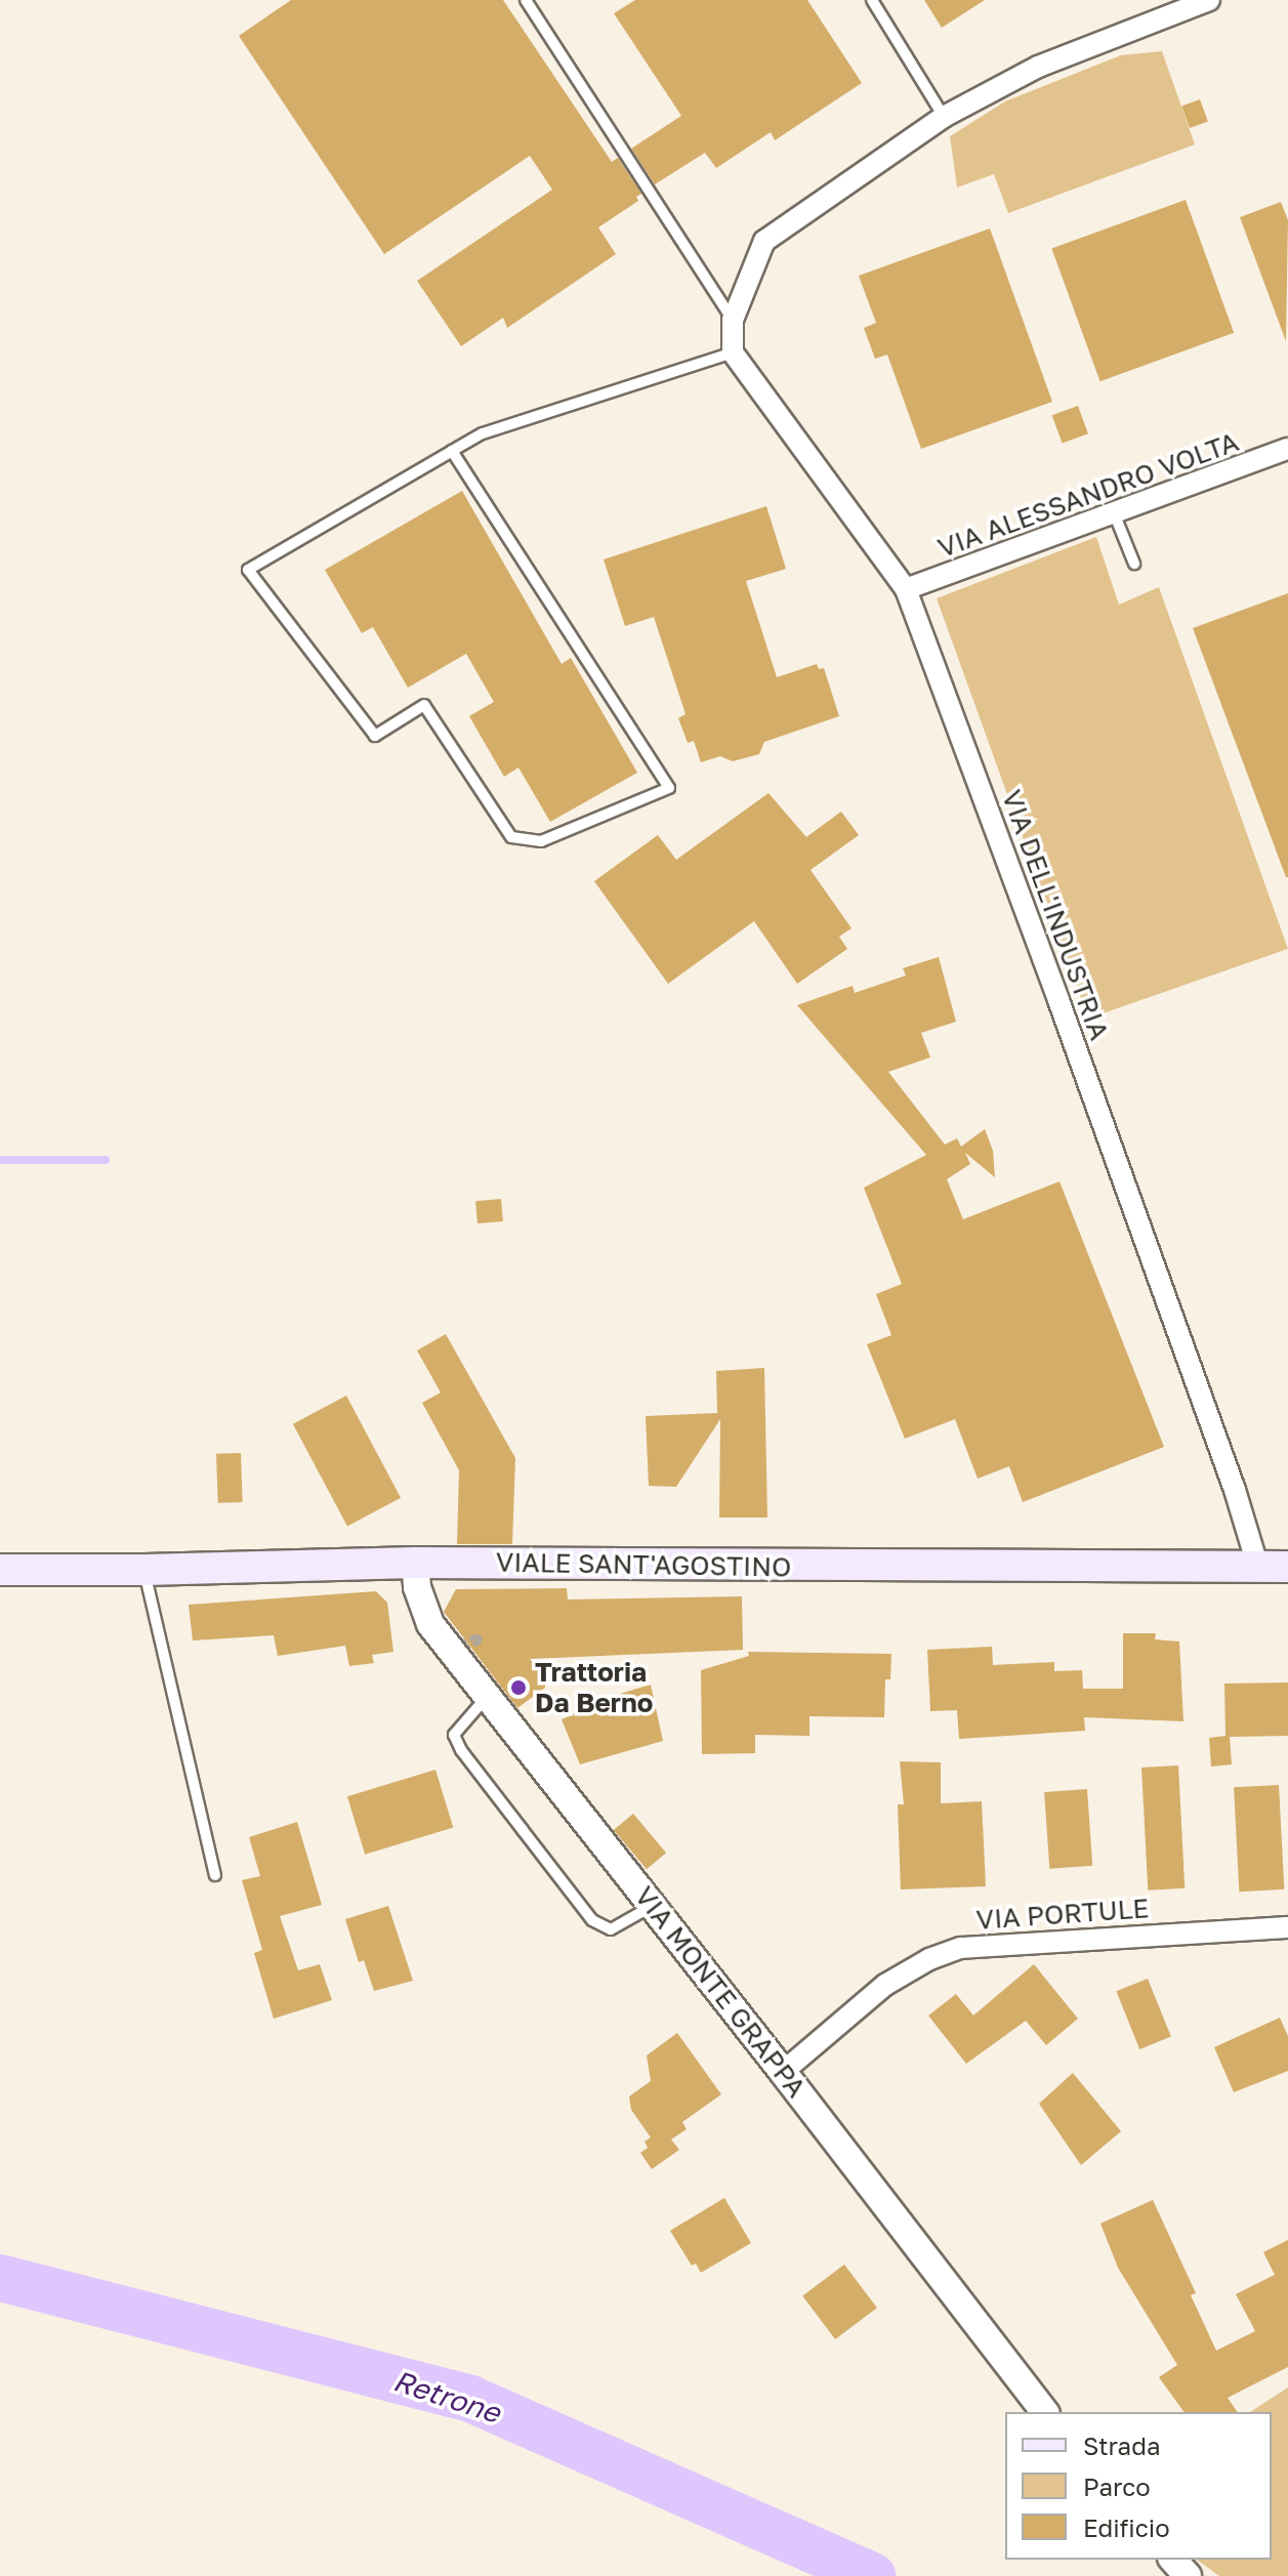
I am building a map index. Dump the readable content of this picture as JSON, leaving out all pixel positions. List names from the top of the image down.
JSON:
{
  "streets": {
    "main road": ["VIALE SANT'AGOSTINO"],
    "street": [
      "VIA ALESSANDRO VOLTA",
      "VIA DELL'INDUSTRIA",
      "VIA PORTULE",
      "VIA MONTE GRAPPA"
    ]
  },
  "crossings": [
    ["VIA ALESSANDRO VOLTA", "VIA DELL'INDUSTRIA"],
    ["VIA DELL'INDUSTRIA", "VIALE SANT'AGOSTINO"],
    ["VIALE SANT'AGOSTINO", "VIA MONTE GRAPPA"],
    ["VIA PORTULE", "VIA MONTE GRAPPA"]
  ],
  "water": ["Retrone"],
  "places": ["Trattoria Da Berno"],
  "legend": ["Strada", "Parco", "Edificio"]
}
